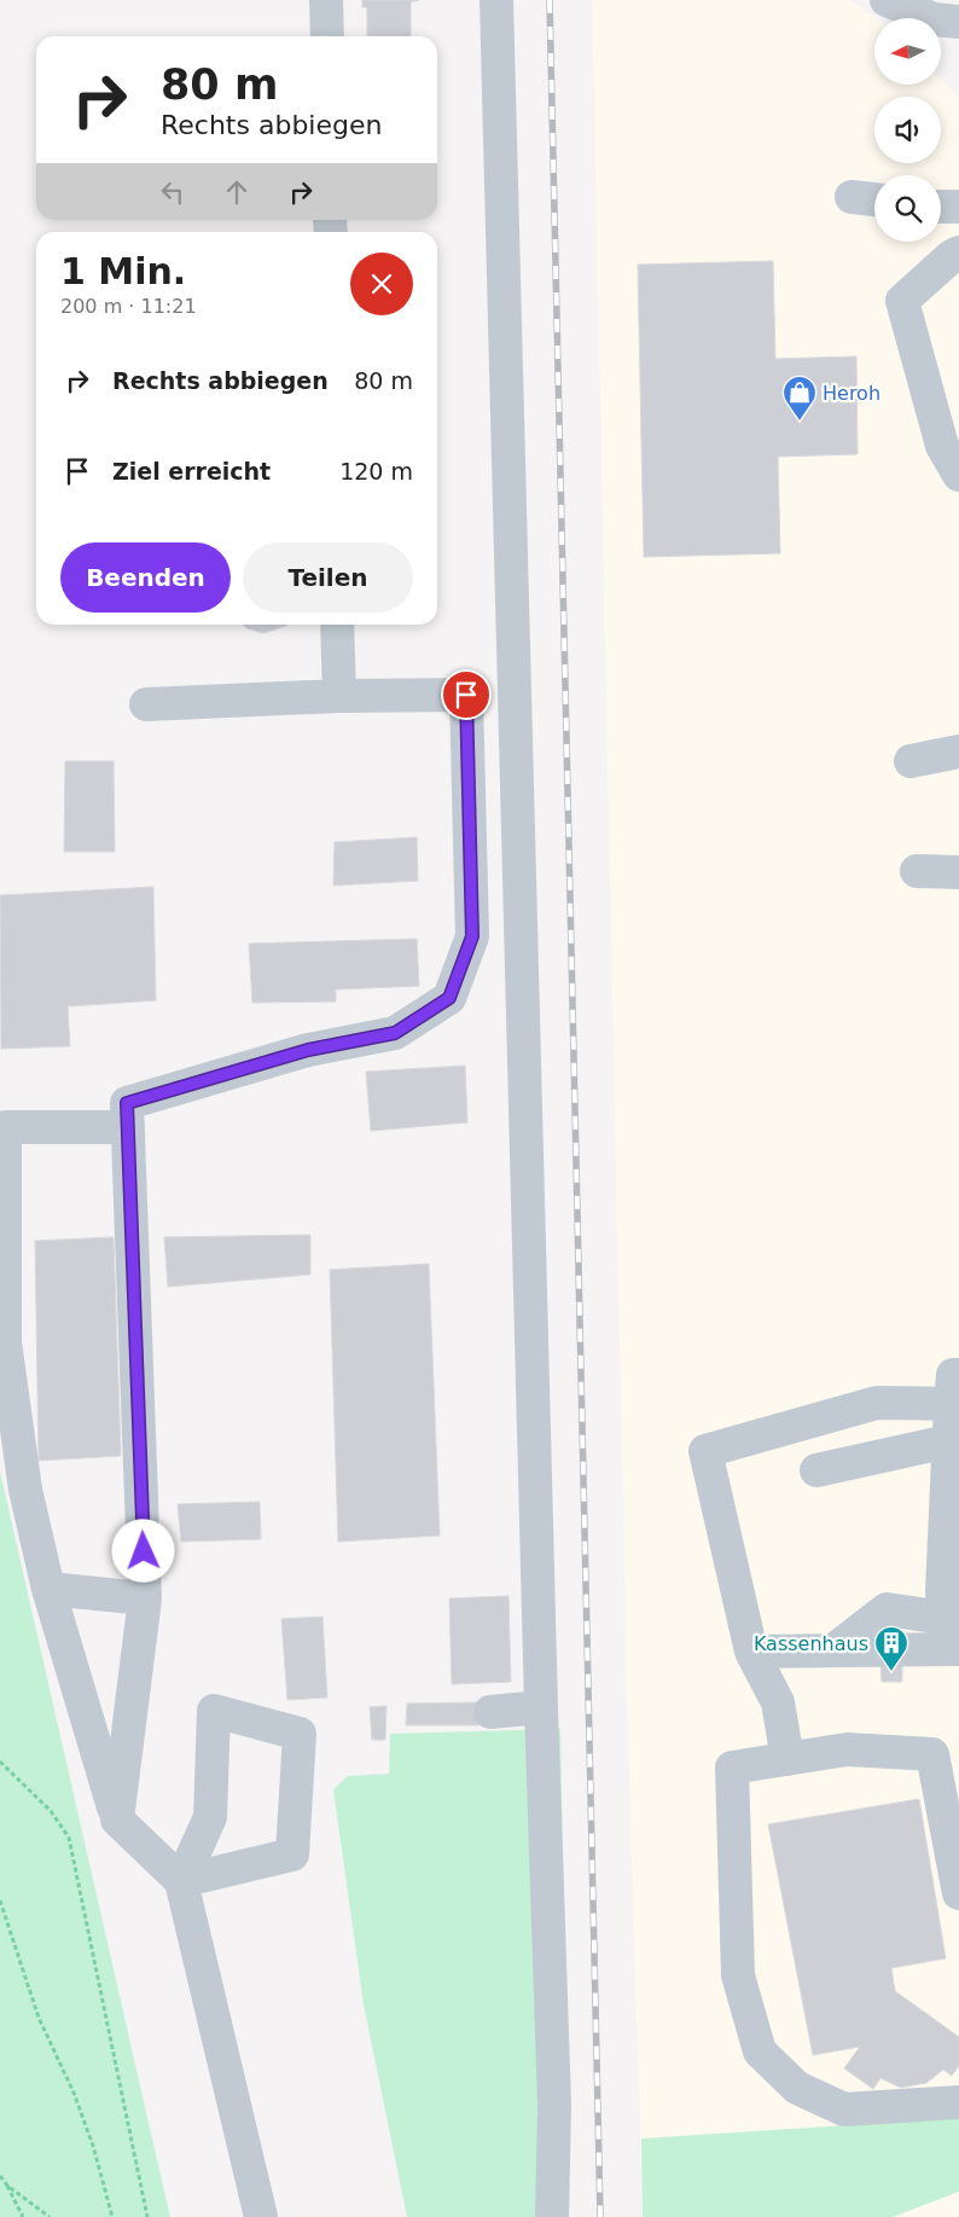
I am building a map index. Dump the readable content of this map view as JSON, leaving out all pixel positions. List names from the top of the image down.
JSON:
{
  "places": {
    "shop": ["Heroh"],
    "building": ["Kassenhaus"]
  },
  "north": "left",
  "page": {
    "turn": ["80 m", "Rechts abbiegen"],
    "heading": ["1 Min.", "200 m · 11:21"],
    "list": [
      {
        "name": "Rechts abbiegen",
        "value": "80 m"
      },
      {
        "name": "Ziel erreicht",
        "value": "120 m"
      }
    ],
    "buttons": ["Beenden", "Teilen"]
  }
}
